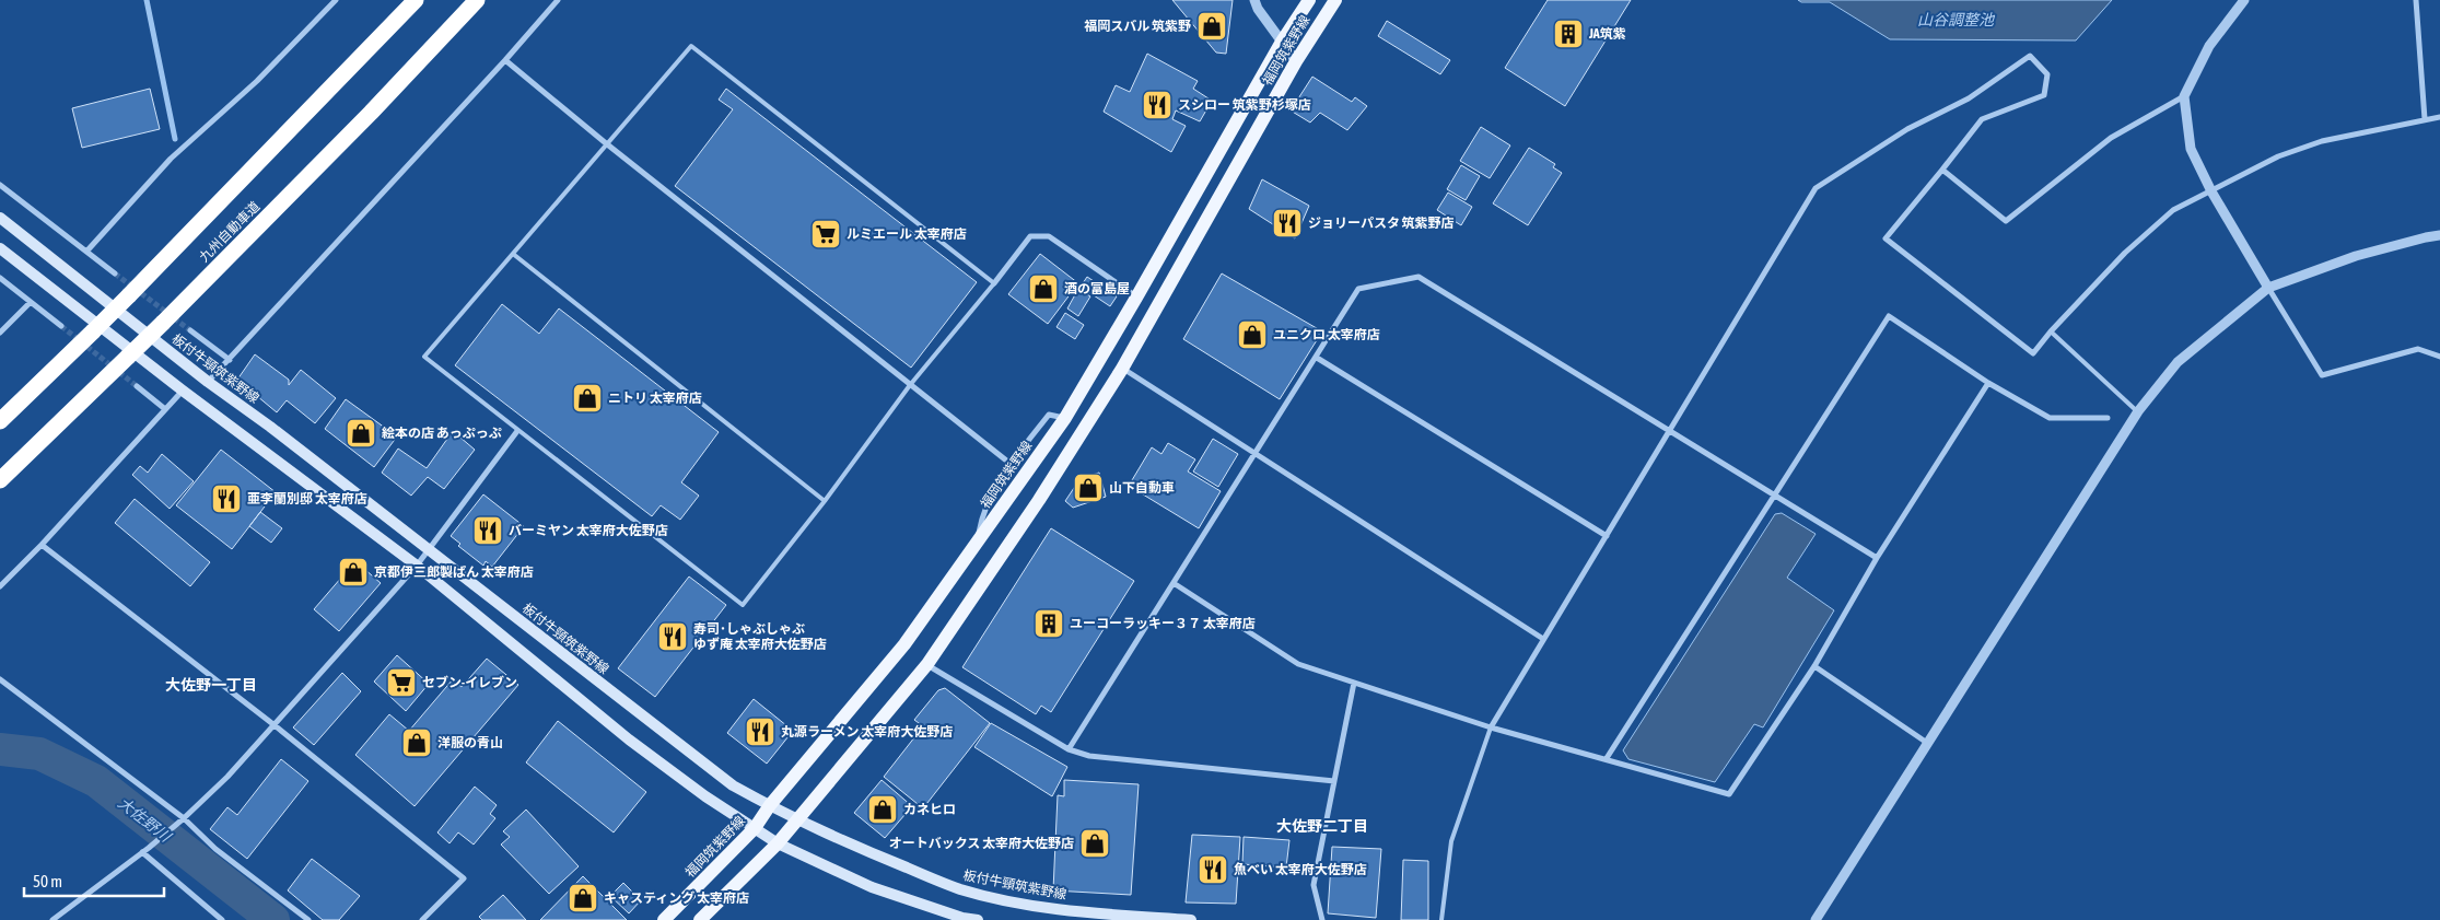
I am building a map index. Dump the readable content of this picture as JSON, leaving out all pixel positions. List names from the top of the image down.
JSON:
{
  "streets": {
    "highway": ["九州自動車道"],
    "main road": ["福岡筑紫野線", "板付牛頸筑紫野線"]
  },
  "crossings": [
    ["福岡筑紫野線", "板付牛頸筑紫野線"]
  ],
  "districts": ["大佐野一丁目", "大佐野二丁目"],
  "water": ["山谷調整池", "大佐野川"],
  "places": {
    "shop": [
      "福岡スバル 筑紫野",
      "酒の富島屋",
      "ユニクロ 太宰府店",
      "ニトリ 太宰府店",
      "絵本の店 あっぷっぷ",
      "山下自動車",
      "京都伊三郎製ぱん 太宰府店",
      "洋服の青山",
      "カネヒロ",
      "オートバックス 太宰府大佐野店",
      "キャスティング 太宰府店"
    ],
    "building": ["JA筑紫", "ユーコーラッキー３７ 太宰府店"],
    "restaurant": [
      "スシロー 筑紫野杉塚店",
      "ジョリーパスタ 筑紫野店",
      "亜李蘭別邸 太宰府店",
      "バーミヤン 太宰府大佐野店",
      "寿司･しゃぶしゃぶ ゆず庵 太宰府大佐野店",
      "丸源ラーメン 太宰府大佐野店",
      "魚べい 太宰府大佐野店"
    ],
    "supermarket": ["ルミエール 太宰府店", "セブン-イレブン"]
  },
  "scale_bar": "50 m"
}
